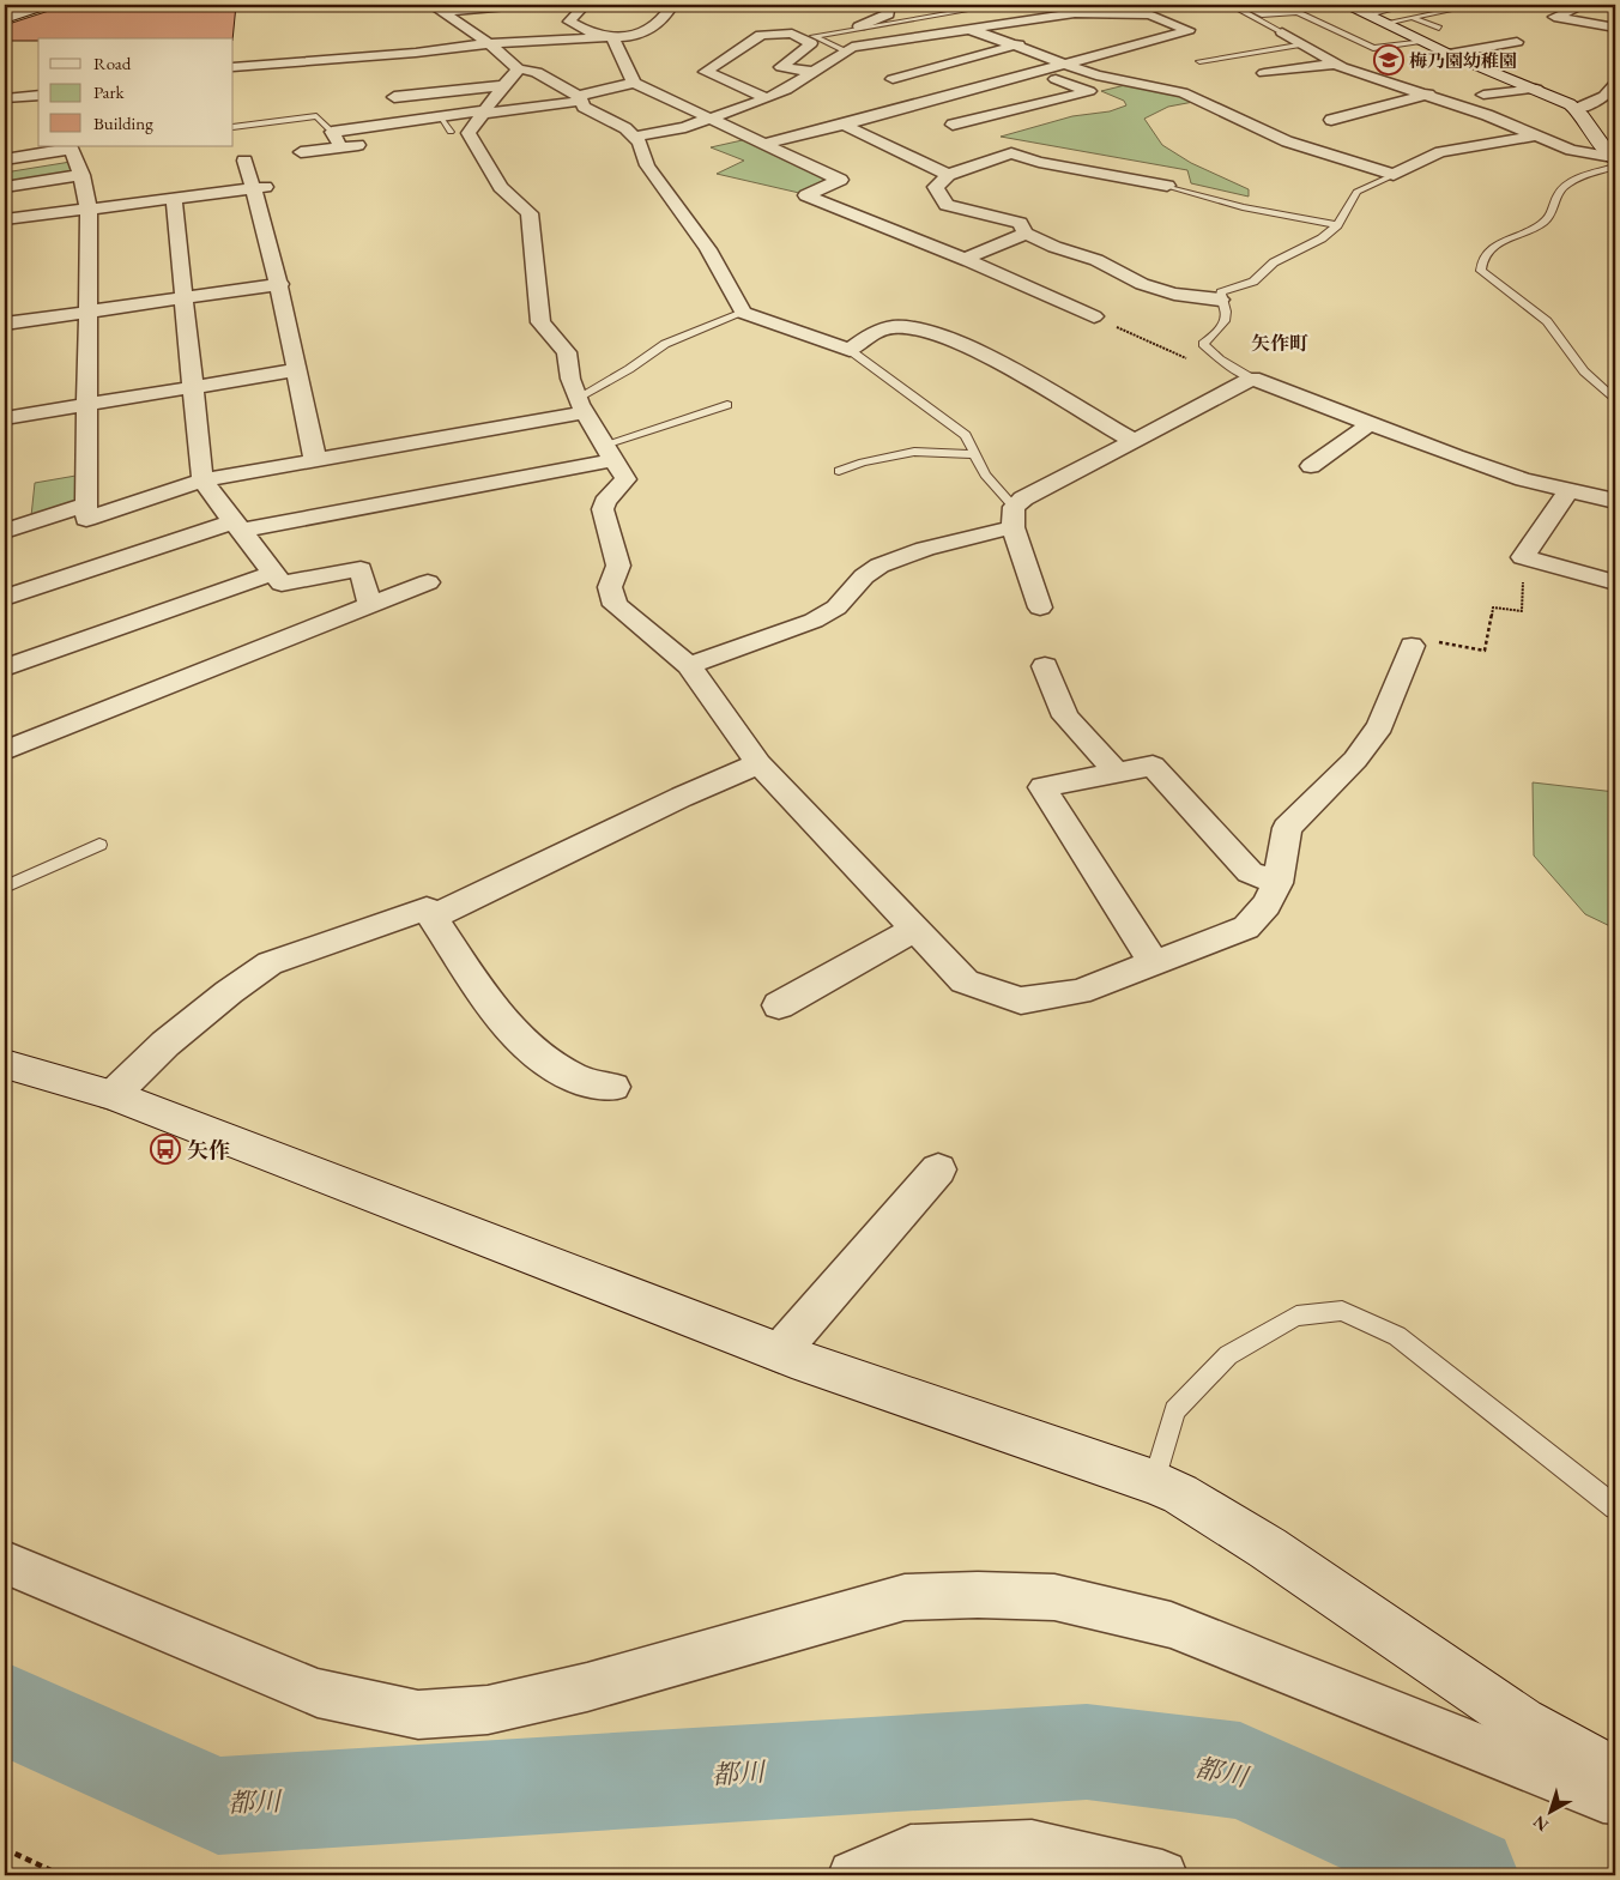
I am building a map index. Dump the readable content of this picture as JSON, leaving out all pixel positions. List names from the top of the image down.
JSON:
{
  "districts": ["矢作町"],
  "water": ["都川"],
  "places": {
    "school or university": ["梅乃園幼稚園"],
    "bus stop": ["矢作"]
  },
  "legend": ["Road", "Park", "Building"],
  "north": "bottom left"
}
